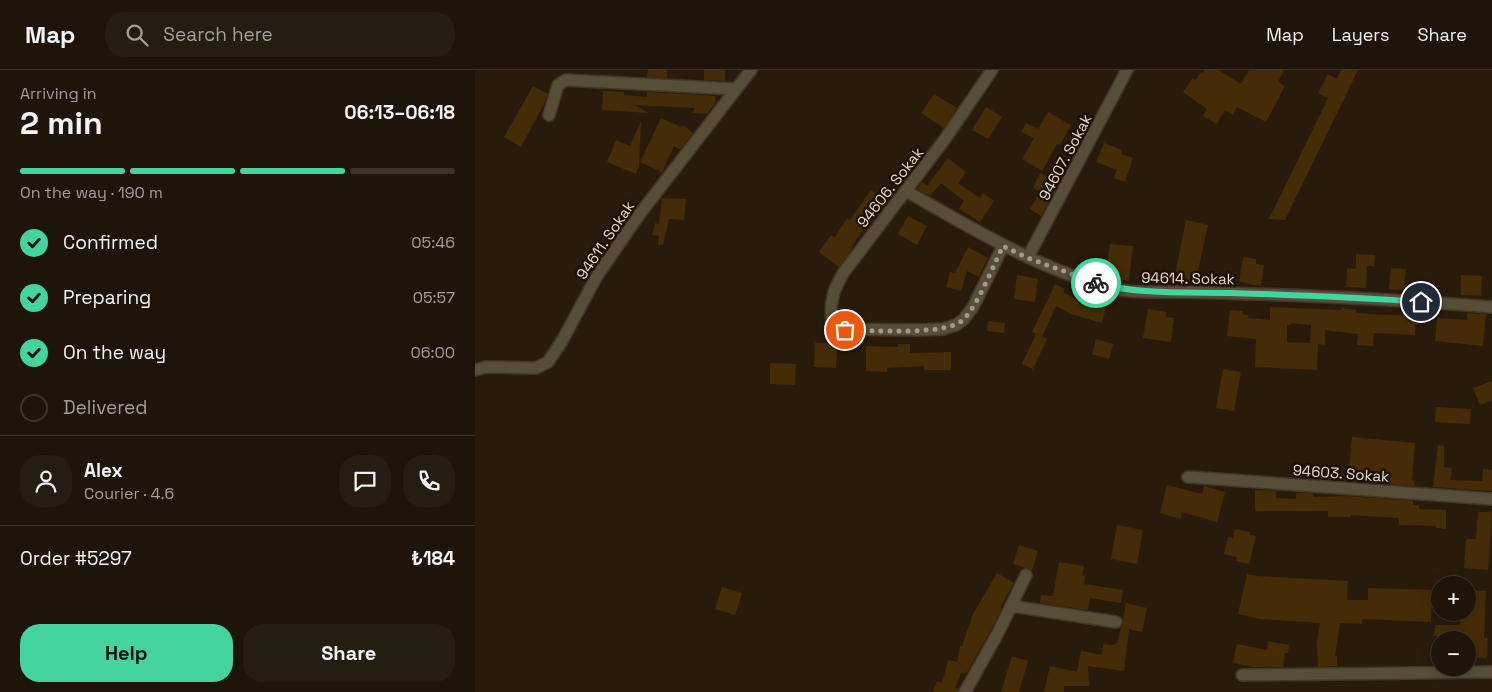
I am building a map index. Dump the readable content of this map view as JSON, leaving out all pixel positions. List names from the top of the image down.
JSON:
{
  "streets": {
    "street": [
      "94607. Sokak",
      "94606. Sokak",
      "94611. Sokak",
      "94614. Sokak",
      "94603. Sokak"
    ]
  },
  "crossings": [
    ["94607. Sokak", "94614. Sokak"],
    ["94606. Sokak", "94614. Sokak"]
  ],
  "page": {
    "header": "Map",
    "search": "Search here",
    "nav": ["Map", "Layers", "Share"],
    "heading": ["2 min", "Arriving in", "06:13–06:18"],
    "panel": [
      "Alex",
      "Courier · 4.6",
      "Order #5297",
      "₺184"
    ],
    "bar": "On the way · 190 m",
    "list": [
      ["Confirmed", "05:46"],
      ["Preparing", "05:57"],
      ["On the way", "06:00"],
      "Delivered"
    ],
    "map_buttons": ["+", "−"],
    "buttons": ["Help", "Share"]
  }
}
